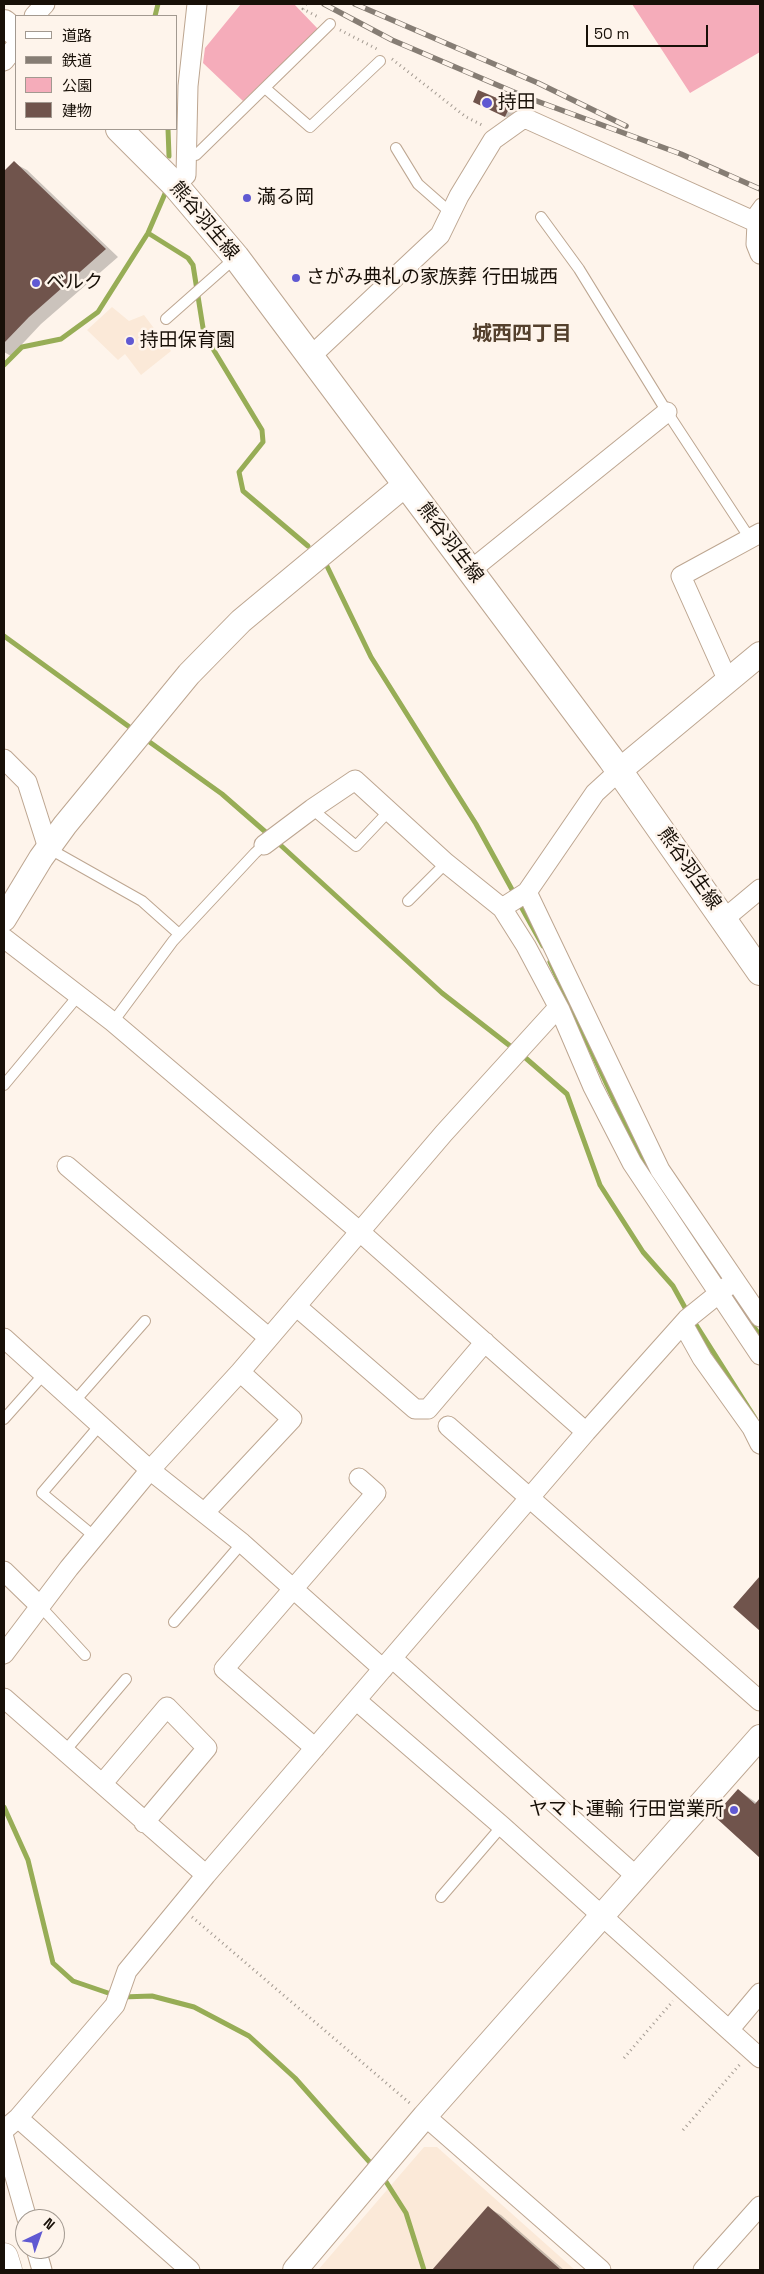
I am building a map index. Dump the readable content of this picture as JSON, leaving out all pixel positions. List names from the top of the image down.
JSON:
{
  "streets": {
    "main road": ["熊谷羽生線"]
  },
  "districts": ["城西四丁目"],
  "places": [
    "持田",
    "滿る岡",
    "さがみ典礼の家族葬 行田城西",
    "ベルク",
    "持田保育園",
    "ヤマト運輸 行田営業所"
  ],
  "legend": [
    "道路",
    "鉄道",
    "公園",
    "建物"
  ],
  "scale_bar": "50 m",
  "north": "top right"
}
